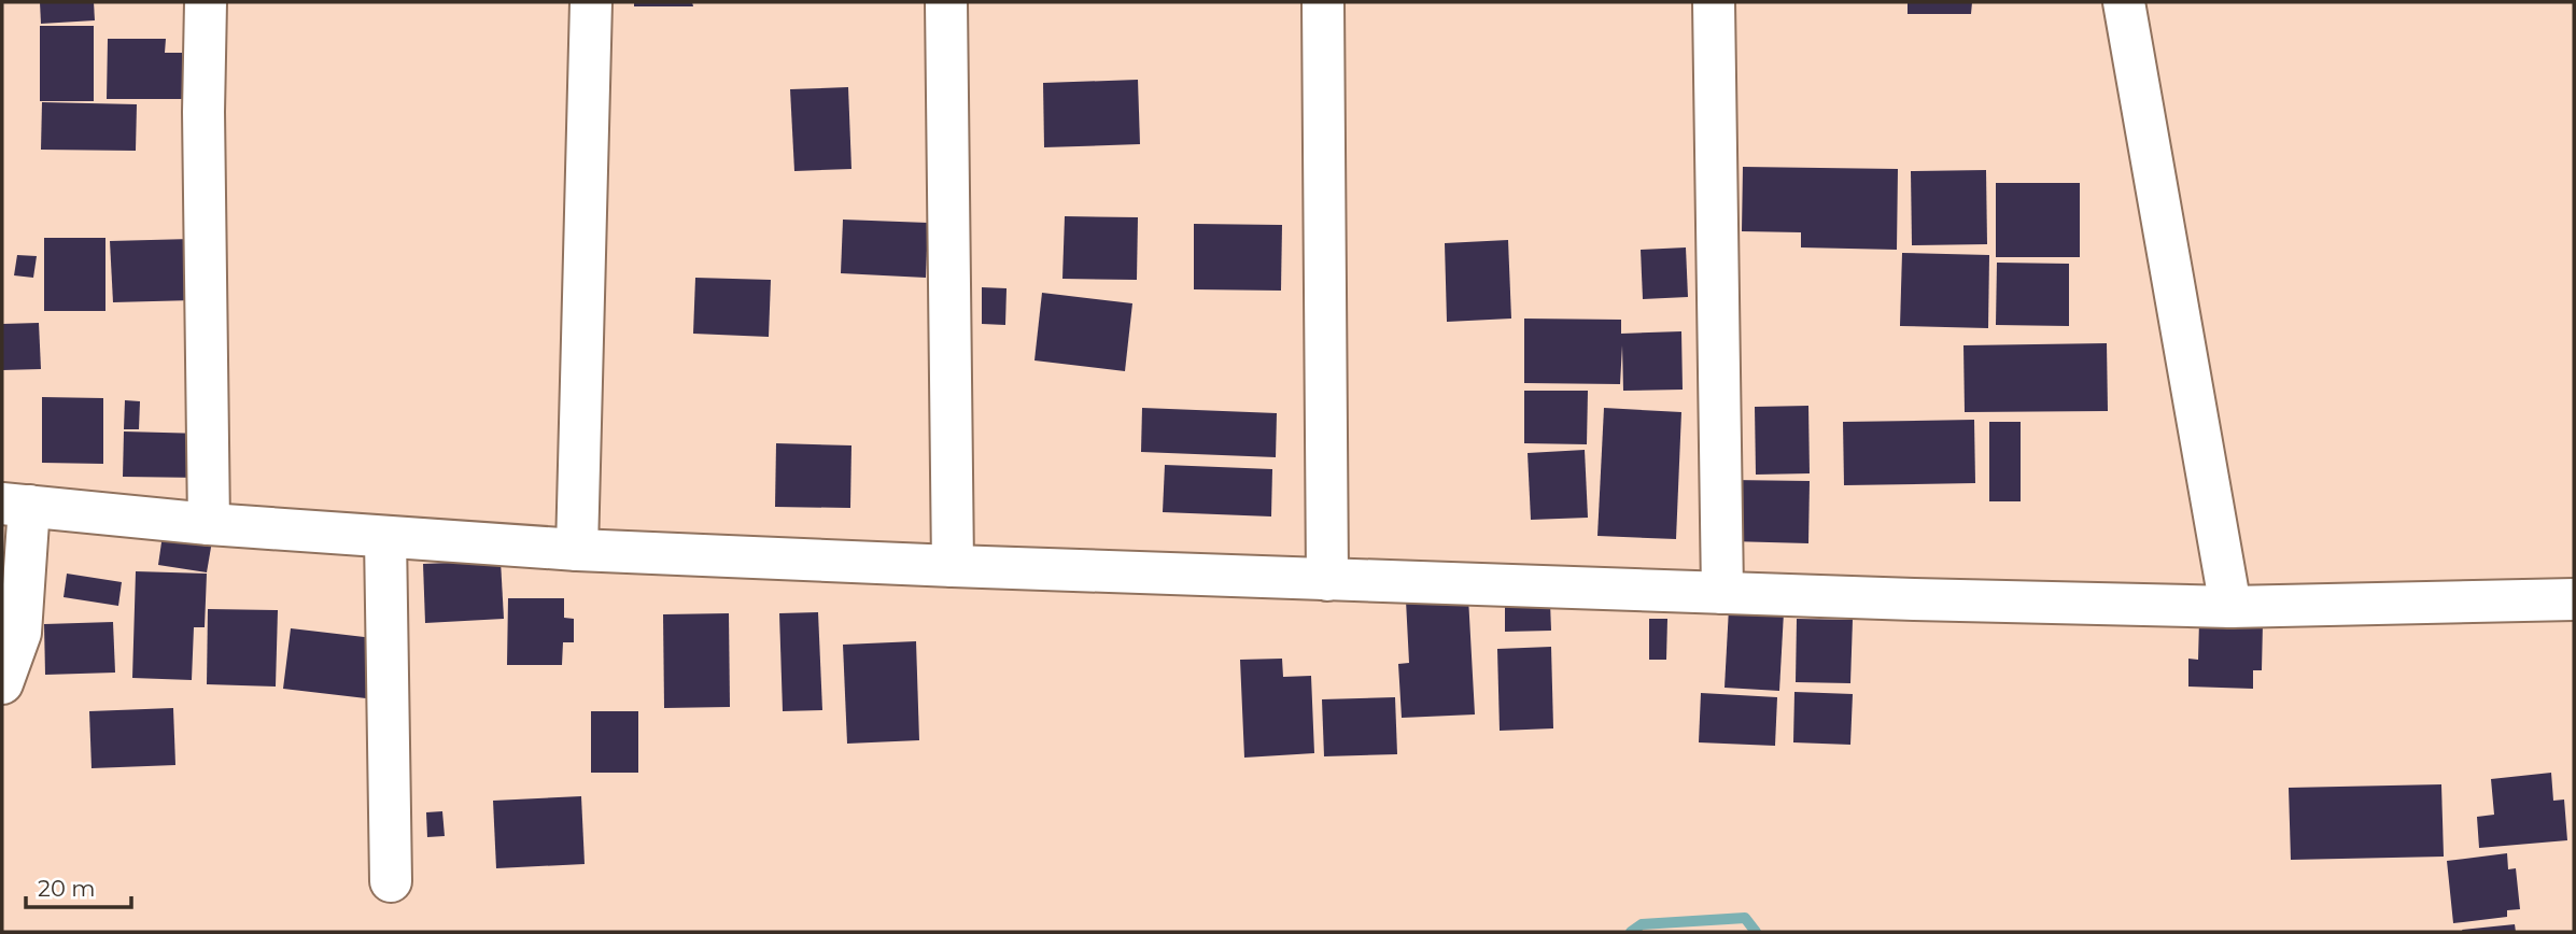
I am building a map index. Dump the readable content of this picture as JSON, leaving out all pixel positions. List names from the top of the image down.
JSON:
{
  "scale_bar": "20 m"
}
